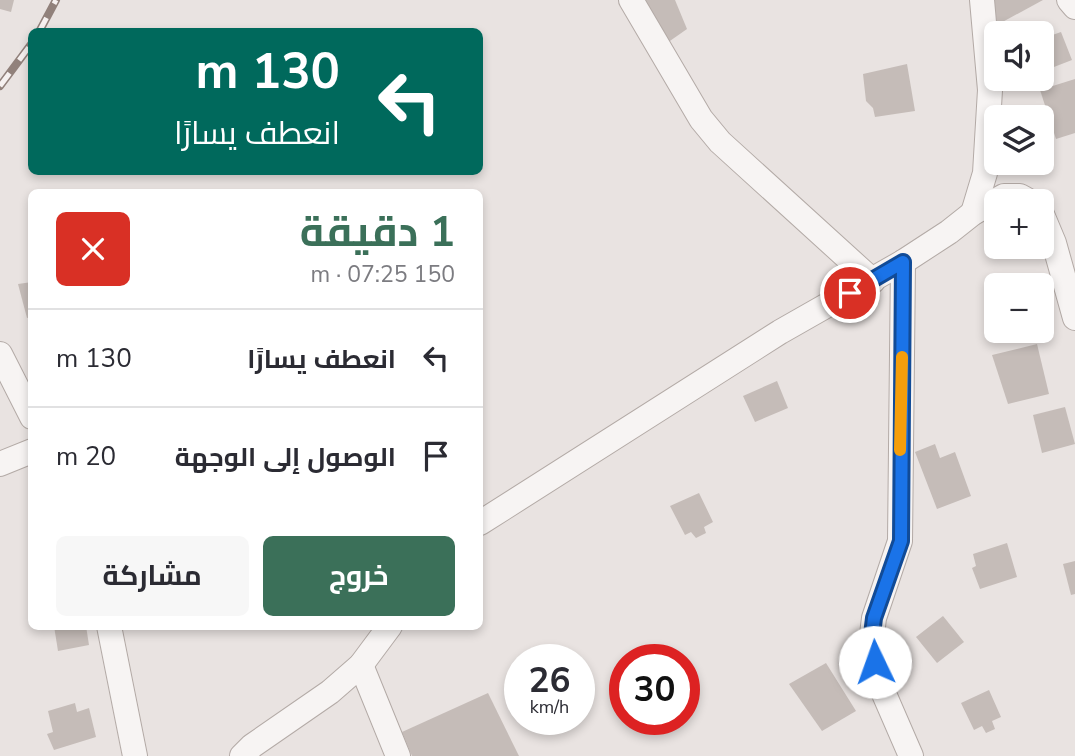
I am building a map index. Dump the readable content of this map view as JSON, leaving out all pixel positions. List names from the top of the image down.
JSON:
{
  "page": {
    "map_buttons": ["+", "−"],
    "turn": ["130 m", "انعطف يسارًا"],
    "heading": ["1 دقيقة", "150 m · 07:25"],
    "list": [
      {
        "name": "انعطف يسارًا",
        "value": "130 m"
      },
      {
        "name": "الوصول إلى الوجهة",
        "value": "20 m"
      }
    ],
    "buttons": ["خروج", "مشاركة"],
    "speed": "26 km/h",
    "limit": "30"
  }
}
